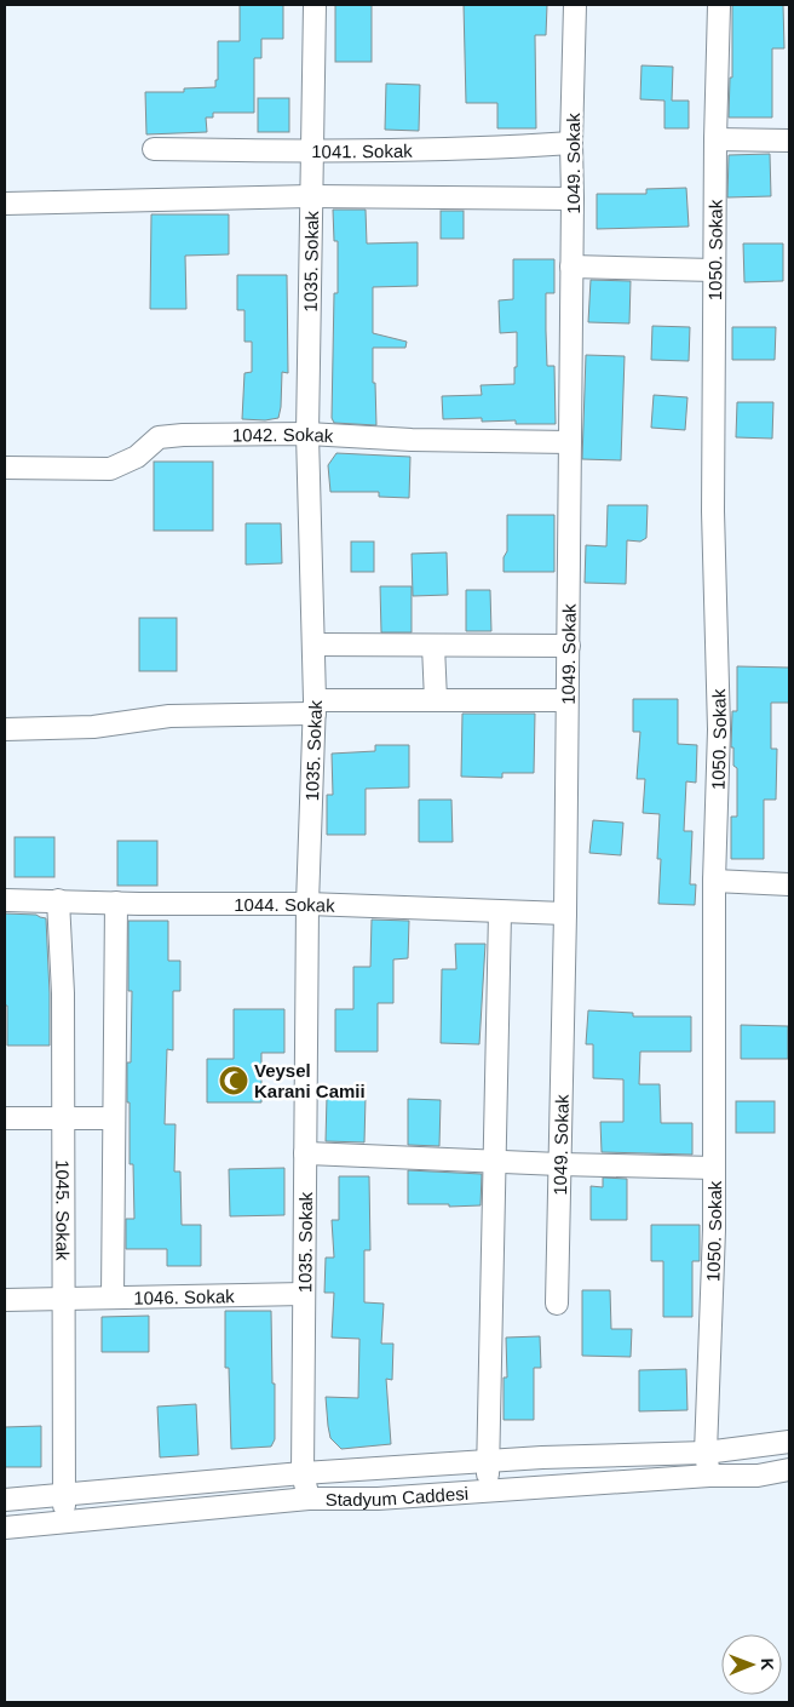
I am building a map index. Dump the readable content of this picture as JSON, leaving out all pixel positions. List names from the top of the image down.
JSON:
{
  "streets": {
    "street": [
      "1041. Sokak",
      "1049. Sokak",
      "1050. Sokak",
      "1035. Sokak",
      "1042. Sokak",
      "1044. Sokak",
      "1045. Sokak",
      "1046. Sokak",
      "Stadyum Caddesi"
    ]
  },
  "crossings": [
    ["1041. Sokak", "1049. Sokak"],
    ["1041. Sokak", "1035. Sokak"],
    ["1049. Sokak", "1042. Sokak"],
    ["1049. Sokak", "1044. Sokak"],
    ["1050. Sokak", "Stadyum Caddesi"],
    ["1035. Sokak", "1042. Sokak"],
    ["1035. Sokak", "1044. Sokak"],
    ["1035. Sokak", "1046. Sokak"],
    ["1035. Sokak", "Stadyum Caddesi"],
    ["1044. Sokak", "1045. Sokak"],
    ["1045. Sokak", "1046. Sokak"],
    ["1045. Sokak", "Stadyum Caddesi"]
  ],
  "places": {
    "mosque": ["Veysel Karani Camii"]
  },
  "north": "right"
}
